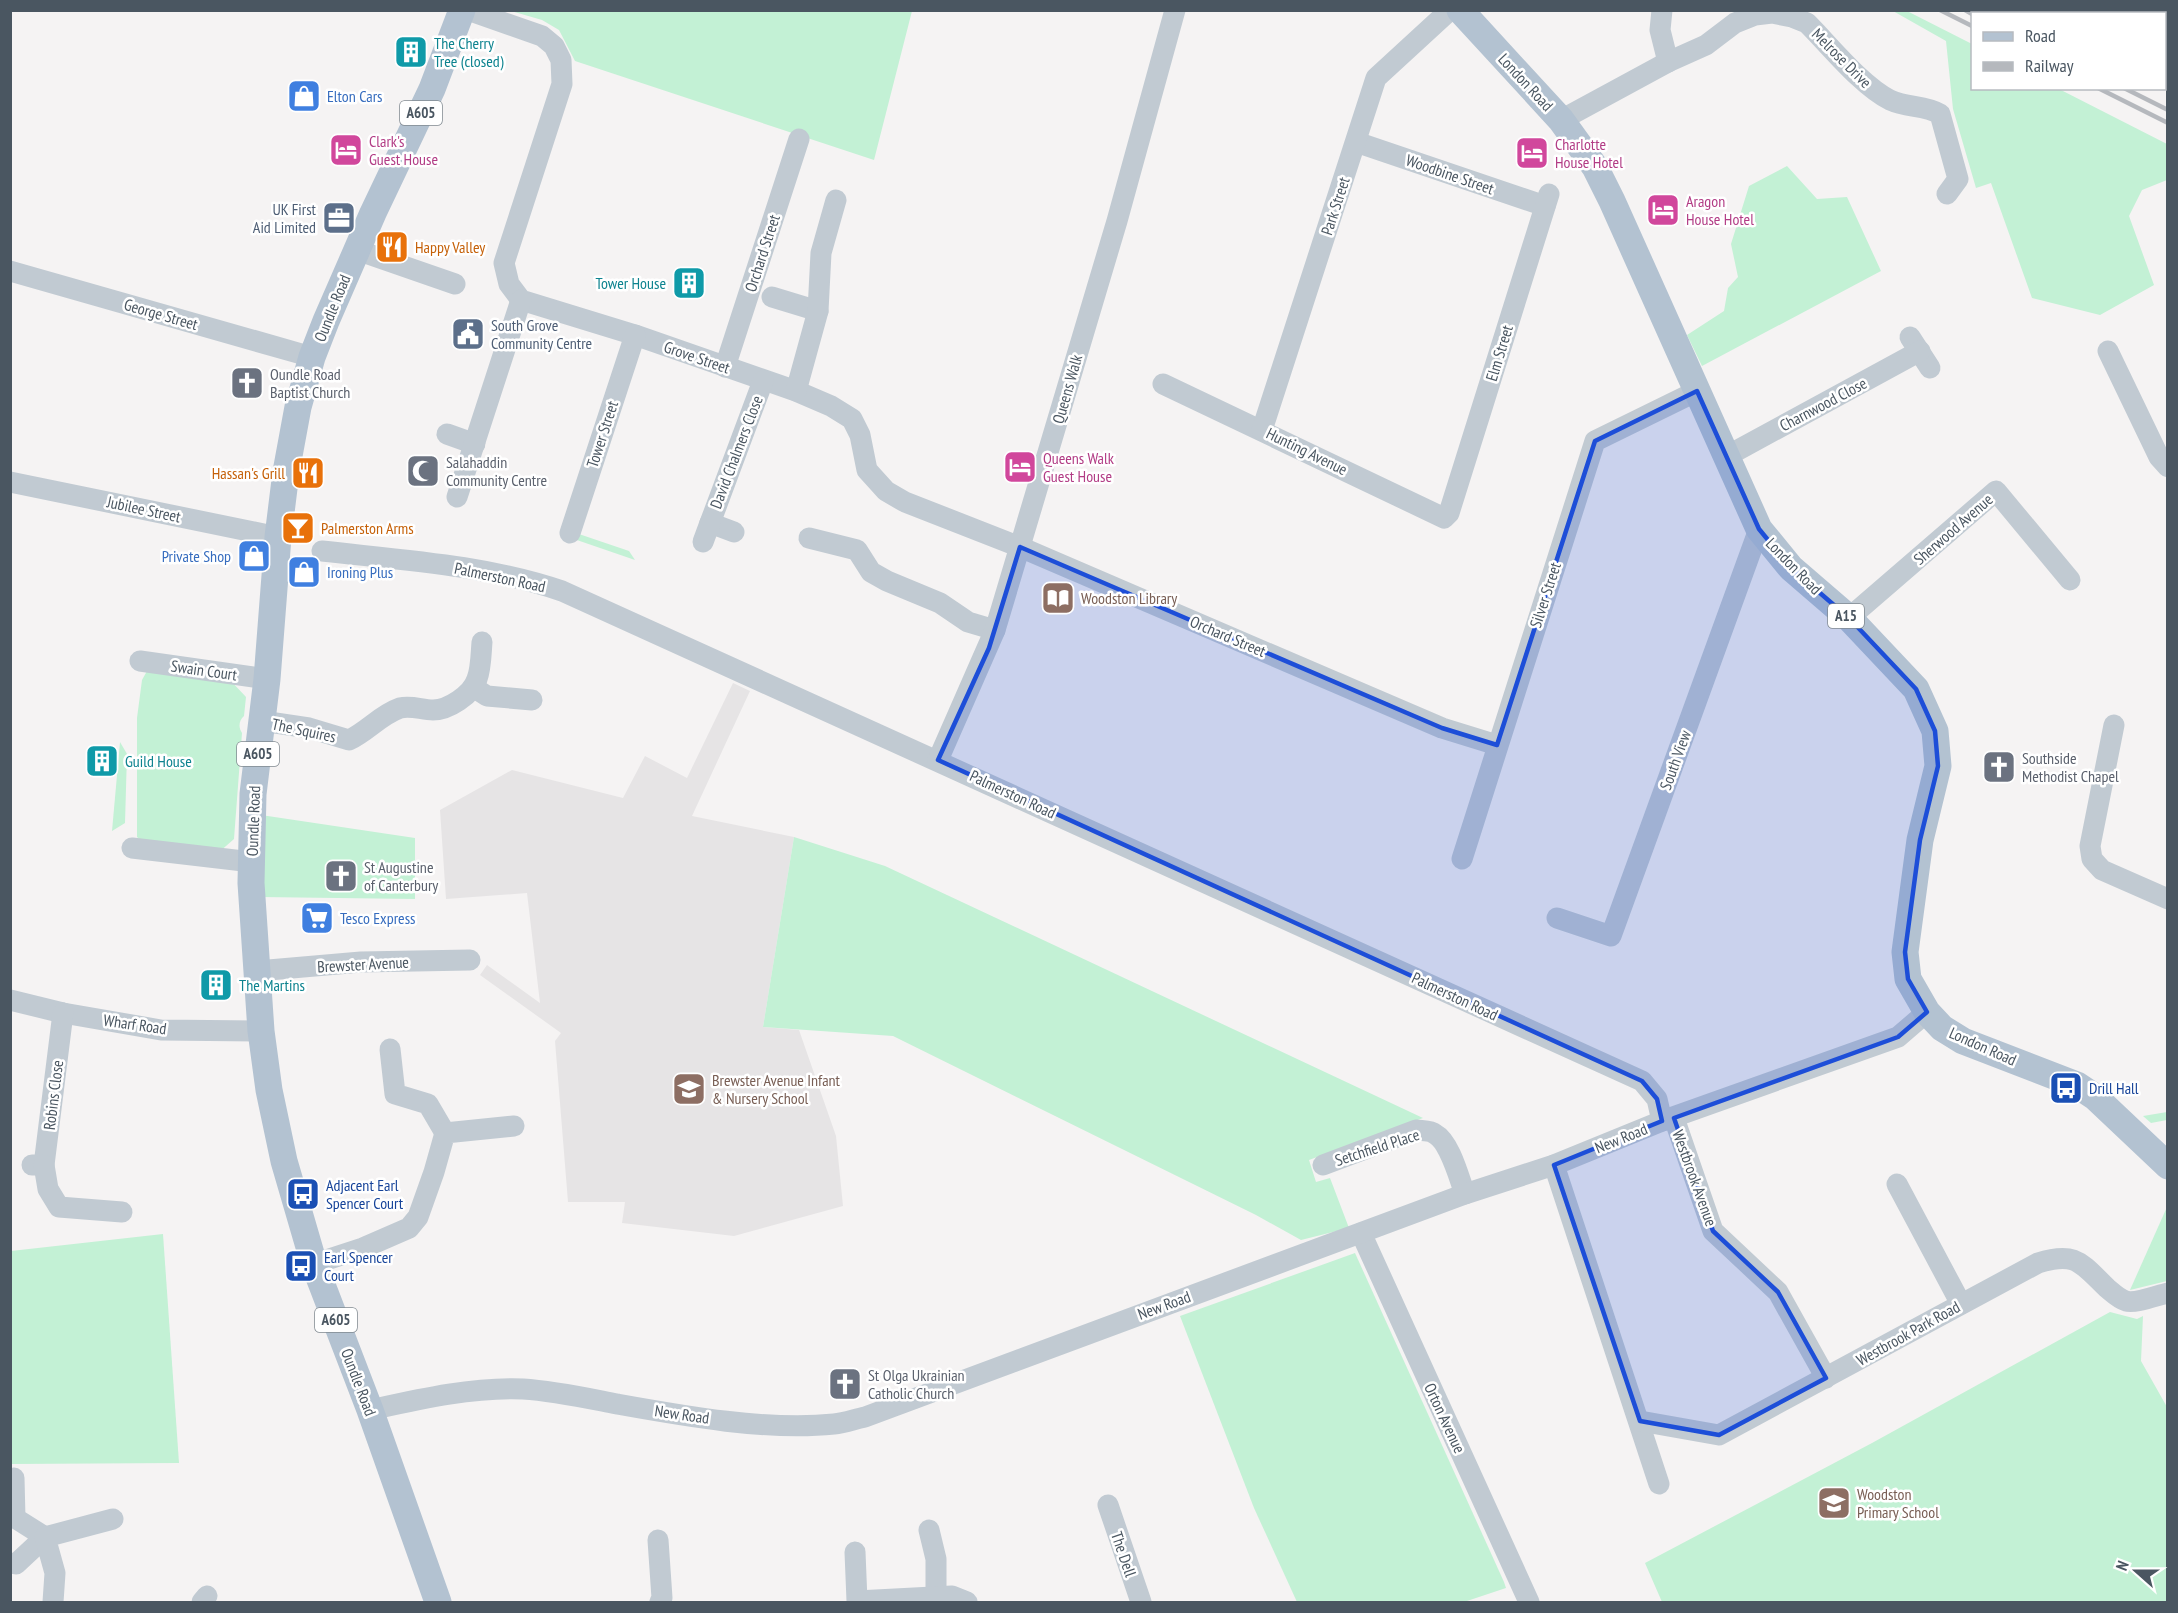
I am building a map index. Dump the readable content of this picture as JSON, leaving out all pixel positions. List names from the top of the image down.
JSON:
{
  "streets": {
    "main road": [
      "London Road",
      "A605",
      "Oundle Road",
      "A15"
    ],
    "street": [
      "Melrose Drive",
      "Woodbine Street",
      "Park Street",
      "Orchard Street",
      "George Street",
      "Elm Street",
      "Grove Street",
      "Queens Walk",
      "Charnwood Close",
      "Tower Street",
      "Hunting Avenue",
      "David Chalmers Close",
      "Jubilee Street",
      "Sherwood Avenue",
      "Palmerston Road",
      "Silver Street",
      "Swain Court",
      "The Squires",
      "South View",
      "Brewster Avenue",
      "Wharf Road",
      "Robins Close",
      "New Road",
      "Setchfield Place",
      "Westbrook Avenue",
      "Westbrook Park Road",
      "Orton Avenue",
      "The Dell"
    ]
  },
  "crossings": [
    ["Melrose Drive", "London Road"],
    ["London Road", "Charnwood Close"],
    ["London Road", "Sherwood Avenue"],
    ["London Road", "Silver Street"],
    ["London Road", "South View"],
    ["London Road", "New Road"],
    ["Woodbine Street", "Park Street"],
    ["Woodbine Street", "Elm Street"],
    ["Park Street", "Hunting Avenue"],
    ["Orchard Street", "Grove Street"],
    ["Orchard Street", "Queens Walk"],
    ["Orchard Street", "Silver Street"],
    ["Oundle Road", "George Street"],
    ["Oundle Road", "Jubilee Street"],
    ["Oundle Road", "Swain Court"],
    ["Oundle Road", "The Squires"],
    ["Oundle Road", "Brewster Avenue"],
    ["Oundle Road", "Wharf Road"],
    ["Oundle Road", "New Road"],
    ["Elm Street", "Hunting Avenue"],
    ["Grove Street", "Tower Street"],
    ["Grove Street", "David Chalmers Close"],
    ["Queens Walk", "Palmerston Road"],
    ["Palmerston Road", "New Road"],
    ["Palmerston Road", "Westbrook Avenue"],
    ["Wharf Road", "Robins Close"],
    ["New Road", "Setchfield Place"],
    ["New Road", "Westbrook Avenue"],
    ["New Road", "Orton Avenue"],
    ["Westbrook Avenue", "Westbrook Park Road"]
  ],
  "places": {
    "building": [
      "The Cherry Tree (closed)",
      "Tower House",
      "Guild House",
      "The Martins"
    ],
    "shop": ["Elton Cars", "Private Shop", "Ironing Plus"],
    "hotel": [
      "Clark's Guest House",
      "Charlotte House Hotel",
      "Aragon House Hotel",
      "Queens Walk Guest House"
    ],
    "office": ["UK First Aid Limited"],
    "restaurant": ["Happy Valley", "Hassan's Grill"],
    "public building": ["South Grove Community Centre"],
    "church": [
      "Oundle Road Baptist Church",
      "Southside Methodist Chapel",
      "St Augustine of Canterbury",
      "St Olga Ukrainian Catholic Church"
    ],
    "mosque": ["Salahaddin Community Centre"],
    "bar": ["Palmerston Arms"],
    "library": ["Woodston Library"],
    "supermarket": ["Tesco Express"],
    "bus stop": ["Drill Hall", "Adjacent Earl Spencer Court", "Earl Spencer Court"],
    "school or university": ["Brewster Avenue Infant & Nursery School", "Woodston Primary School"]
  },
  "legend": ["Road", "Railway"],
  "north": "left"
}
